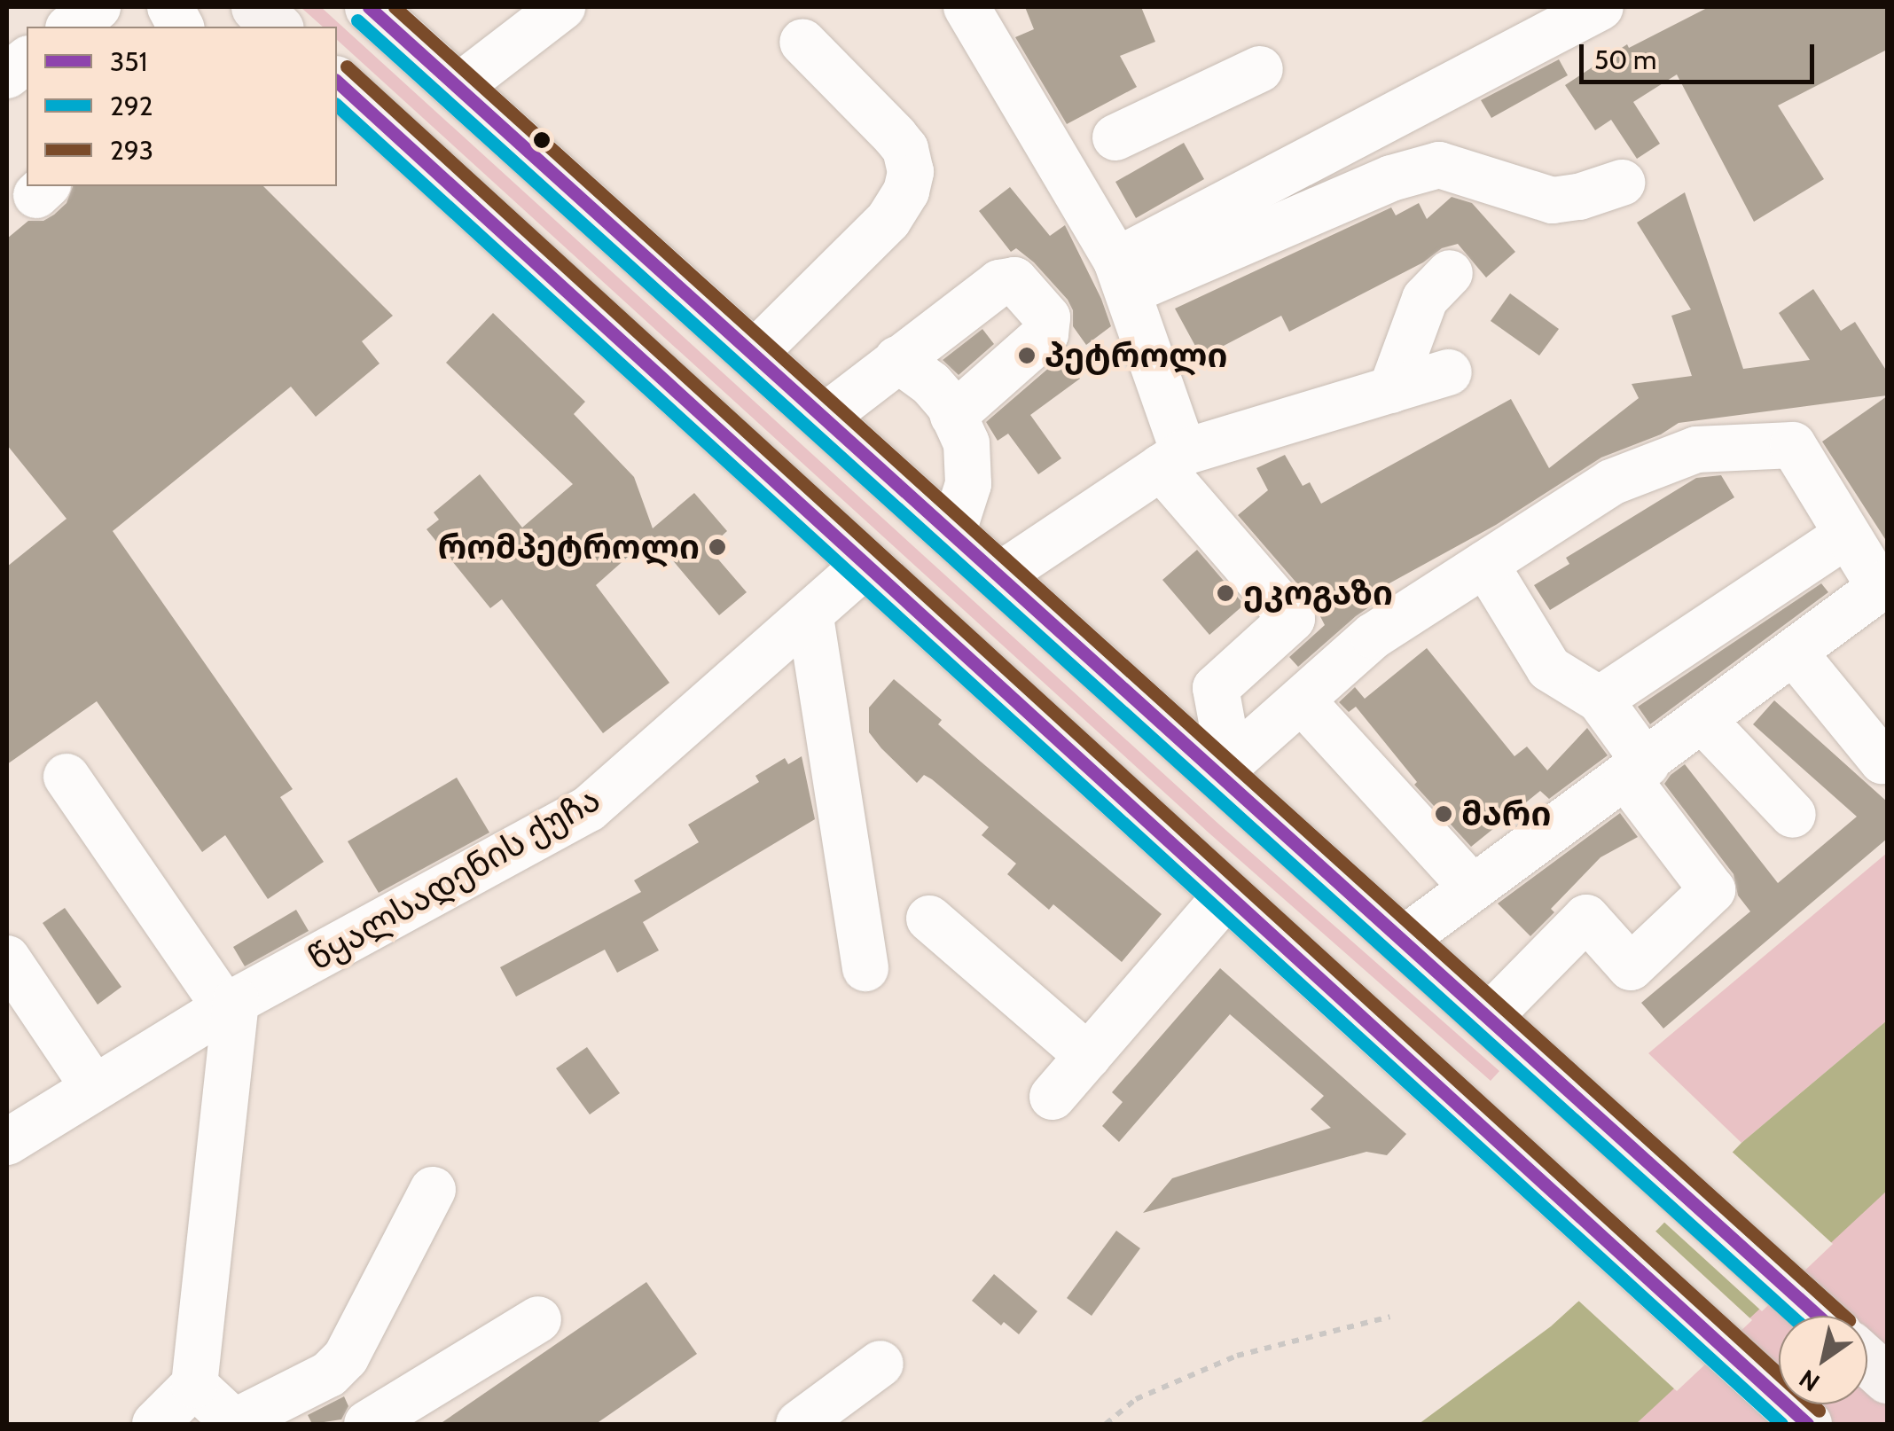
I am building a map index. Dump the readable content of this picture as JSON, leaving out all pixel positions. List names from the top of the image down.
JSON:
{
  "streets": {
    "street": ["წყალსადენის ქუჩა"]
  },
  "places": [
    "პეტროლი",
    "რომპეტროლი",
    "ეკოგაზი",
    "მარი"
  ],
  "lines": ["transit line 351", "transit line 293", "transit line 292"],
  "legend": ["351", "292", "293"],
  "scale_bar": "50 m",
  "north": "bottom left"
}
